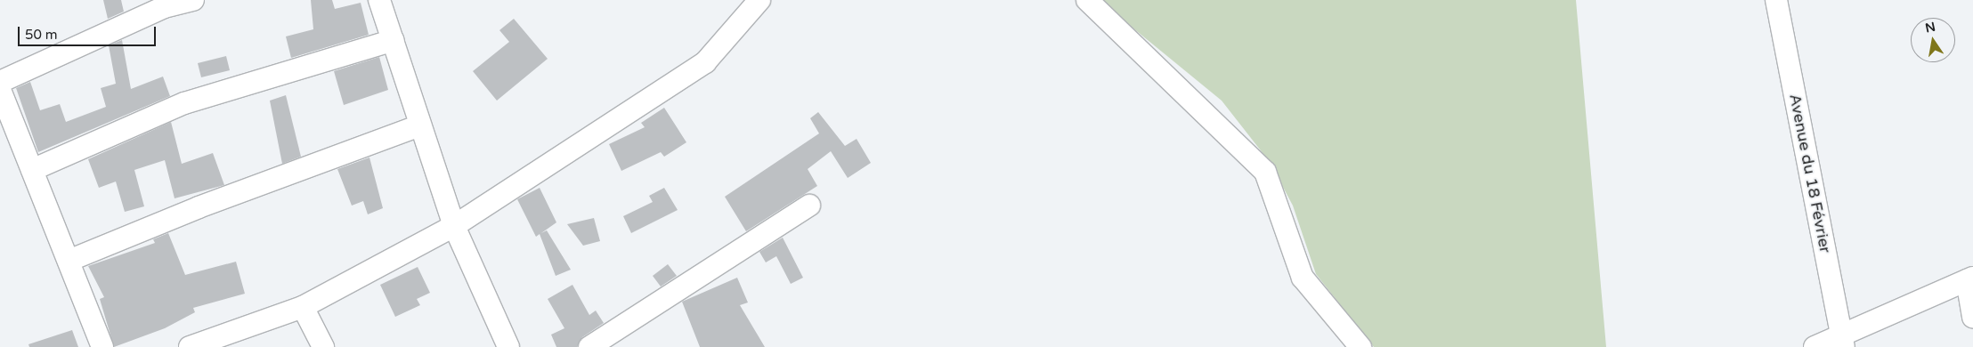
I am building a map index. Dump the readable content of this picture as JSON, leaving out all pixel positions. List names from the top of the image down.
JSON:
{
  "streets": {
    "street": ["Avenue du 18 Février"]
  },
  "scale_bar": "50 m",
  "north": "top"
}
